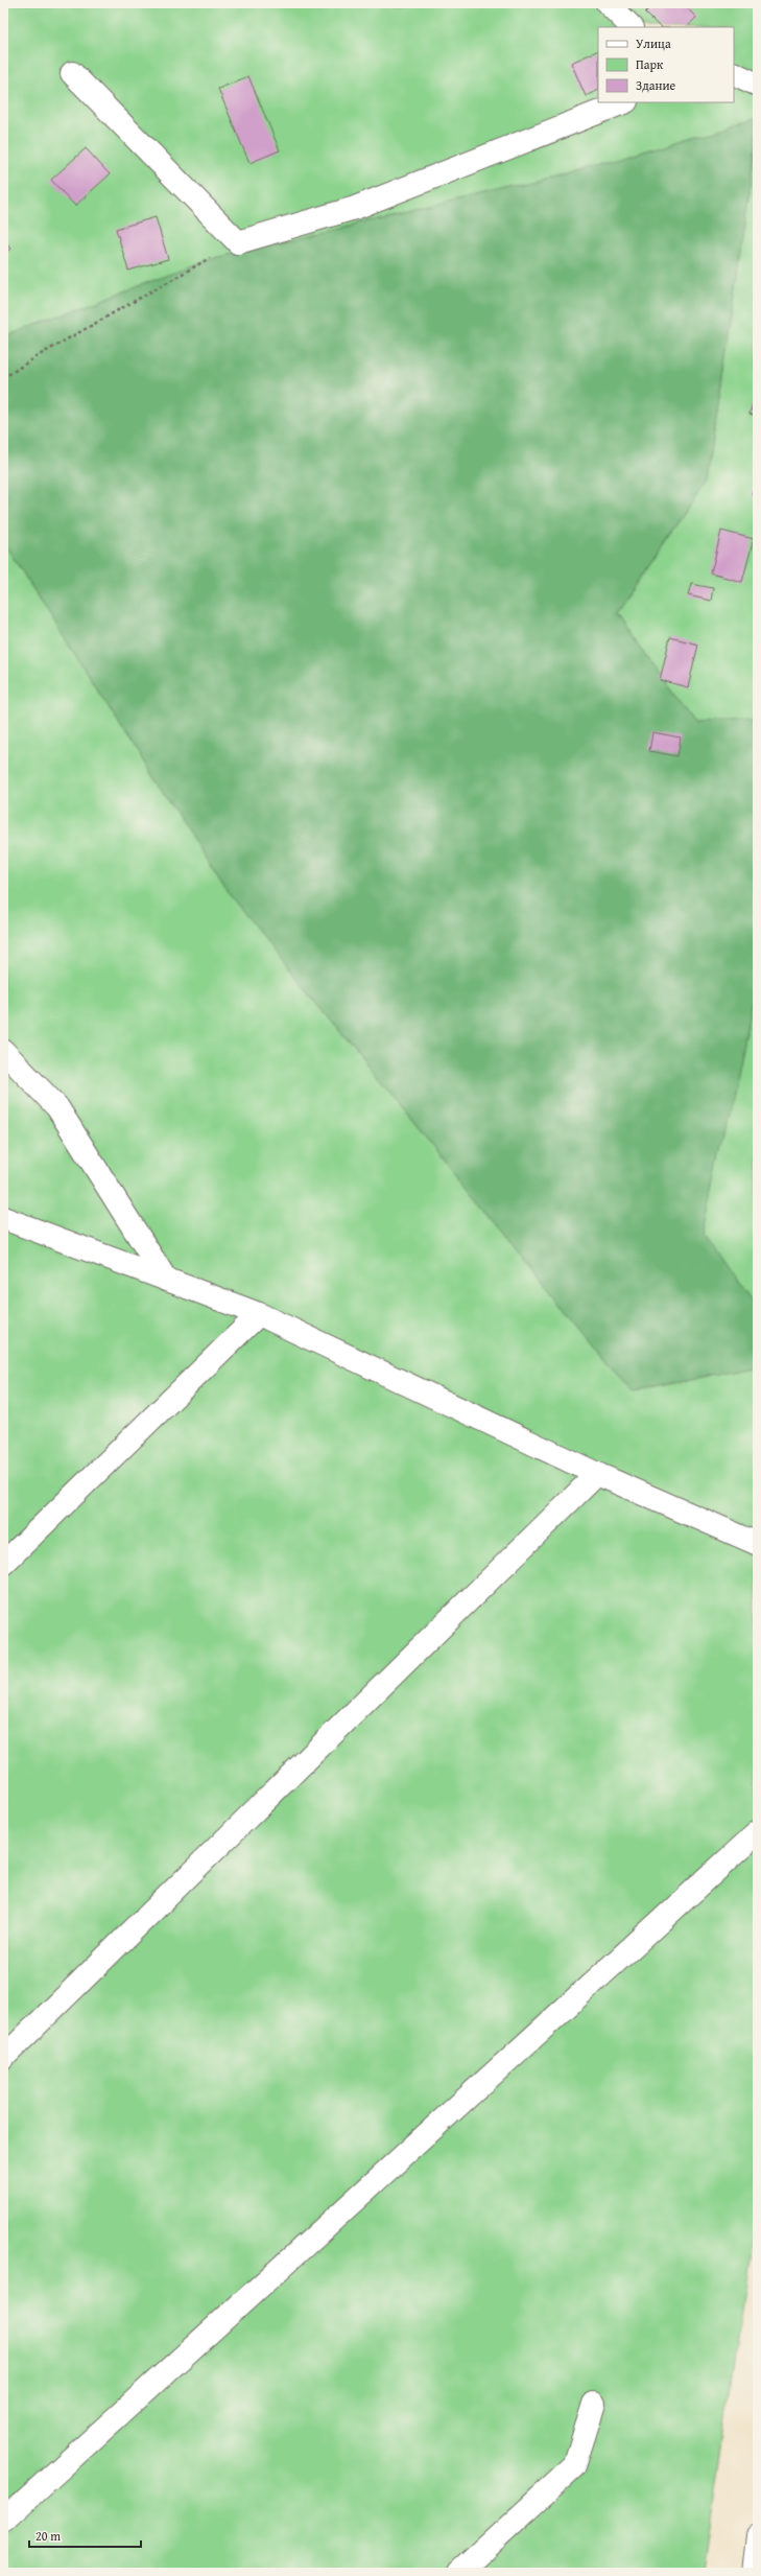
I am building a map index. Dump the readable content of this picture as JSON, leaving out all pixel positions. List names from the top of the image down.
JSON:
{
  "legend": ["Улица", "Парк", "Здание"],
  "scale_bar": "20 m"
}
